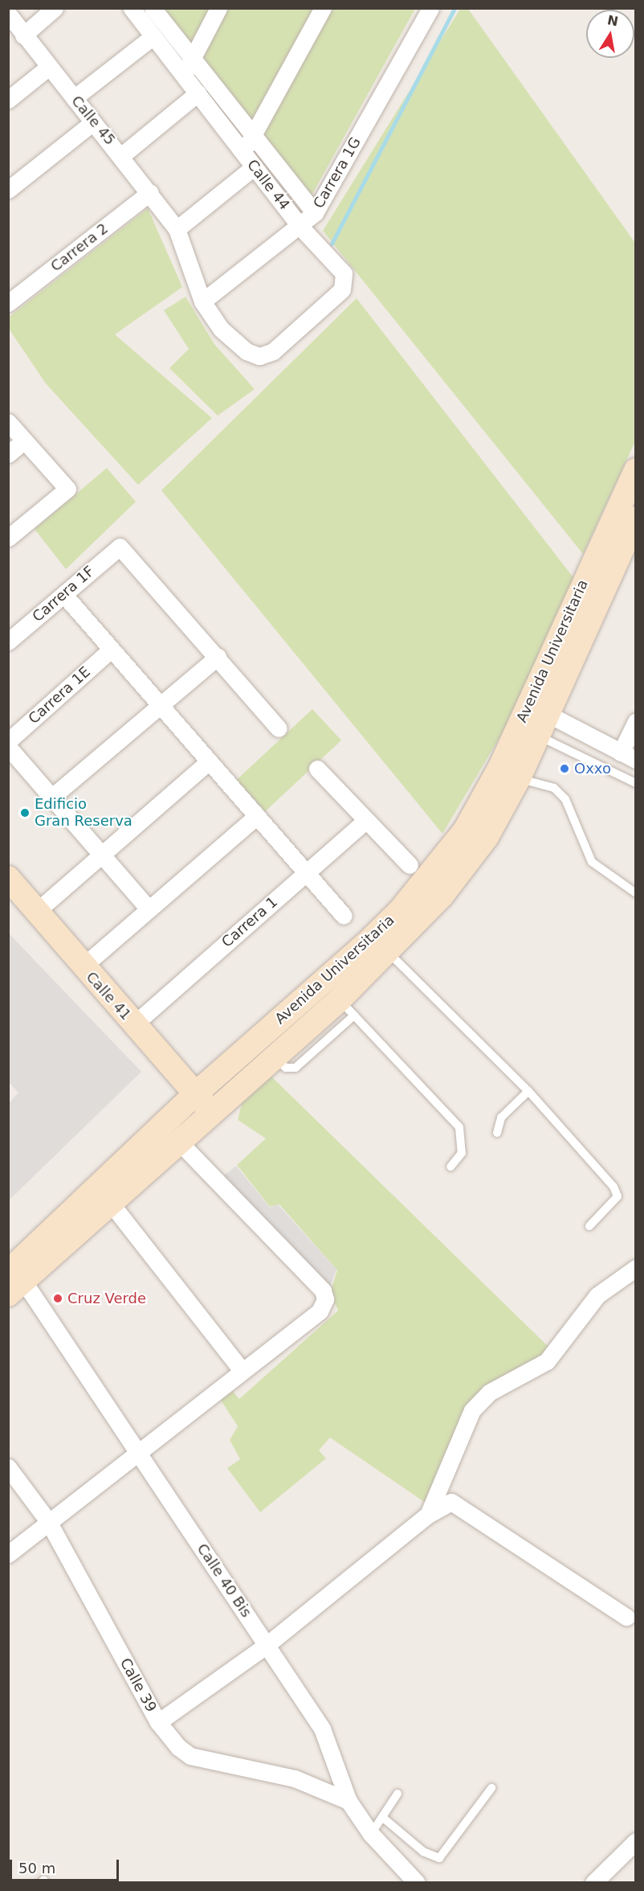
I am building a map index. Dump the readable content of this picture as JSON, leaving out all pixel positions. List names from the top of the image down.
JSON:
{
  "streets": {
    "main road": ["Avenida Universitaria", "Calle 41"],
    "street": [
      "Calle 45",
      "Carrera 1G",
      "Calle 44",
      "Carrera 2",
      "Carrera 1F",
      "Carrera 1E",
      "Carrera 1",
      "Calle 40 Bis",
      "Calle 39"
    ]
  },
  "crossings": [
    ["Calle 45", "Carrera 2"],
    ["Carrera 1G", "Calle 44"],
    ["Avenida Universitaria", "Calle 41"],
    ["Avenida Universitaria", "Calle 40 Bis"],
    ["Carrera 1", "Calle 41"],
    ["Calle 40 Bis", "Calle 39"]
  ],
  "places": ["Oxxo", "Edificio Gran Reserva", "Cruz Verde"],
  "scale_bar": "50 m",
  "north": "top"
}
